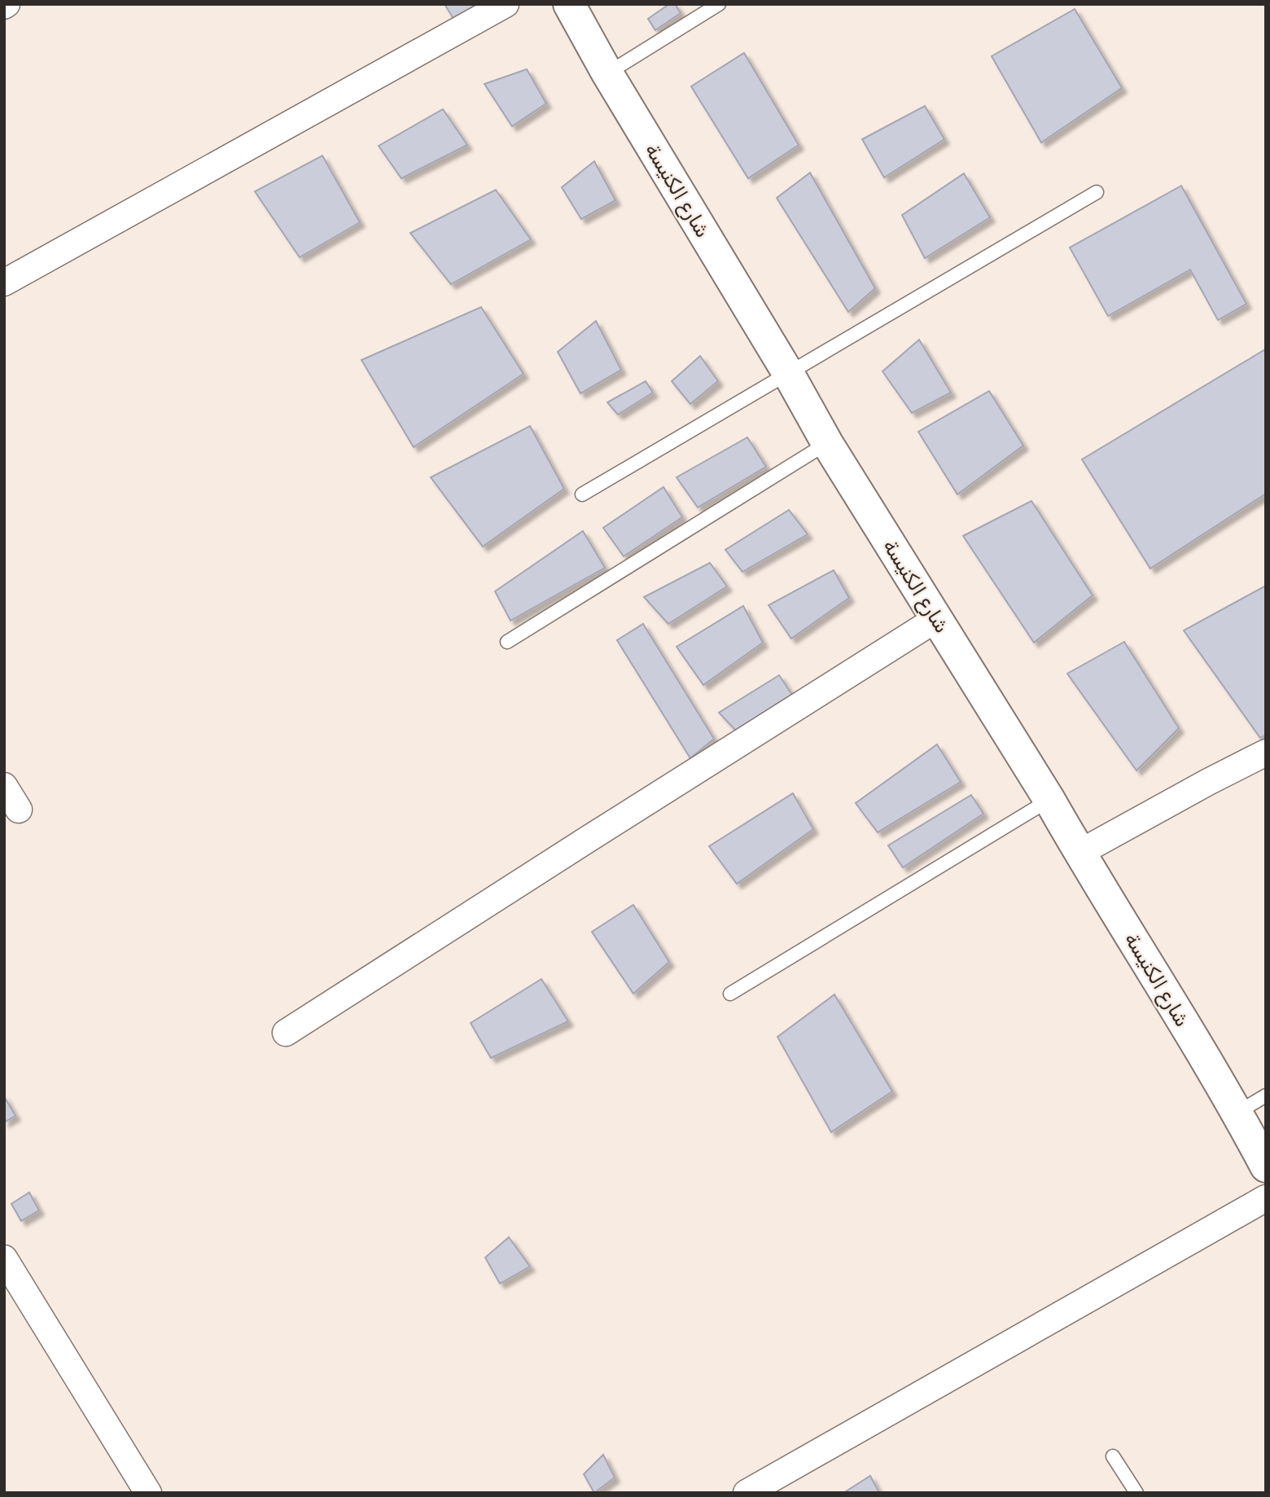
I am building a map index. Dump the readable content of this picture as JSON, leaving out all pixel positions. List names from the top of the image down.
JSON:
{
  "streets": {
    "main road": ["شارع الكنيسة"]
  }
}
